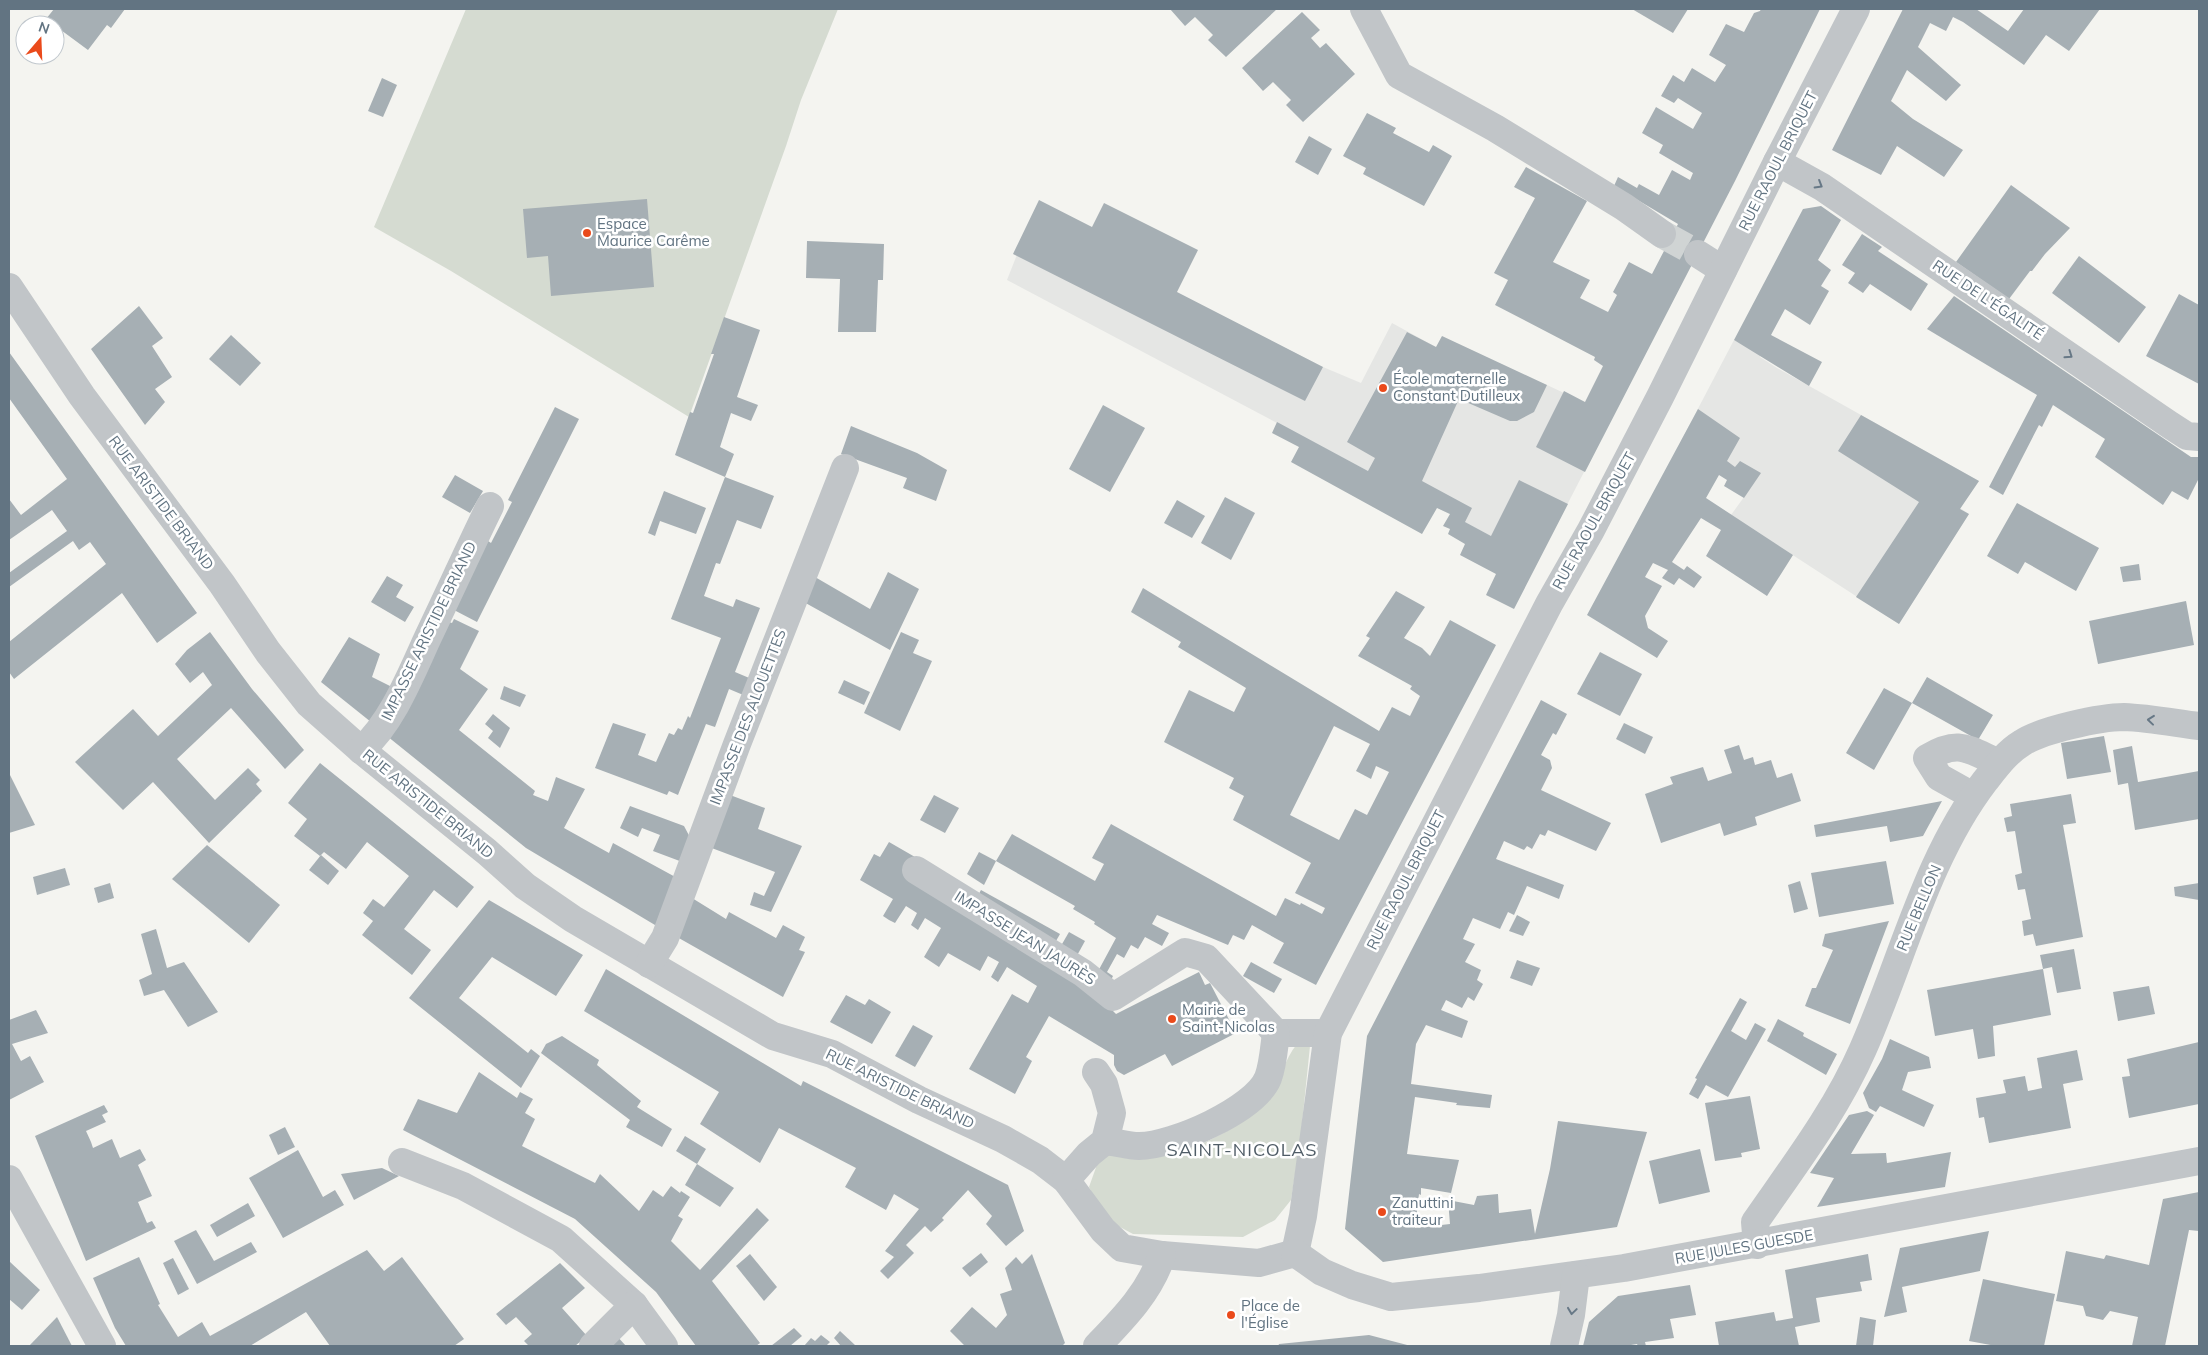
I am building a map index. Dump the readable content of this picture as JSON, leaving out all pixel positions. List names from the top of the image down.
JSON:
{
  "streets": {
    "street": [
      "RUE RAOUL BRIQUET",
      "RUE DE L'ÉGALITÉ",
      "RUE ARISTIDE BRIAND",
      "IMPASSE ARISTIDE BRIAND",
      "IMPASSE DES ALOUETTES",
      "RUE BELLON",
      "IMPASSE JEAN JAURÈS",
      "RUE JULES GUESDE"
    ]
  },
  "crossings": [
    ["RUE RAOUL BRIQUET", "RUE DE L'ÉGALITÉ"],
    ["RUE RAOUL BRIQUET", "RUE ARISTIDE BRIAND"],
    ["RUE RAOUL BRIQUET", "RUE JULES GUESDE"],
    ["RUE ARISTIDE BRIAND", "IMPASSE ARISTIDE BRIAND"],
    ["RUE ARISTIDE BRIAND", "IMPASSE DES ALOUETTES"],
    ["RUE ARISTIDE BRIAND", "RUE JULES GUESDE"],
    ["RUE BELLON", "RUE JULES GUESDE"]
  ],
  "one_way": ["RUE DE L'ÉGALITÉ"],
  "districts": ["SAINT-NICOLAS"],
  "places": [
    "Espace Maurice Carême",
    "École maternelle Constant Dutilleux",
    "Mairie de Saint-Nicolas",
    "Zanuttini traiteur",
    "Place de l'Église"
  ],
  "north": "top"
}
